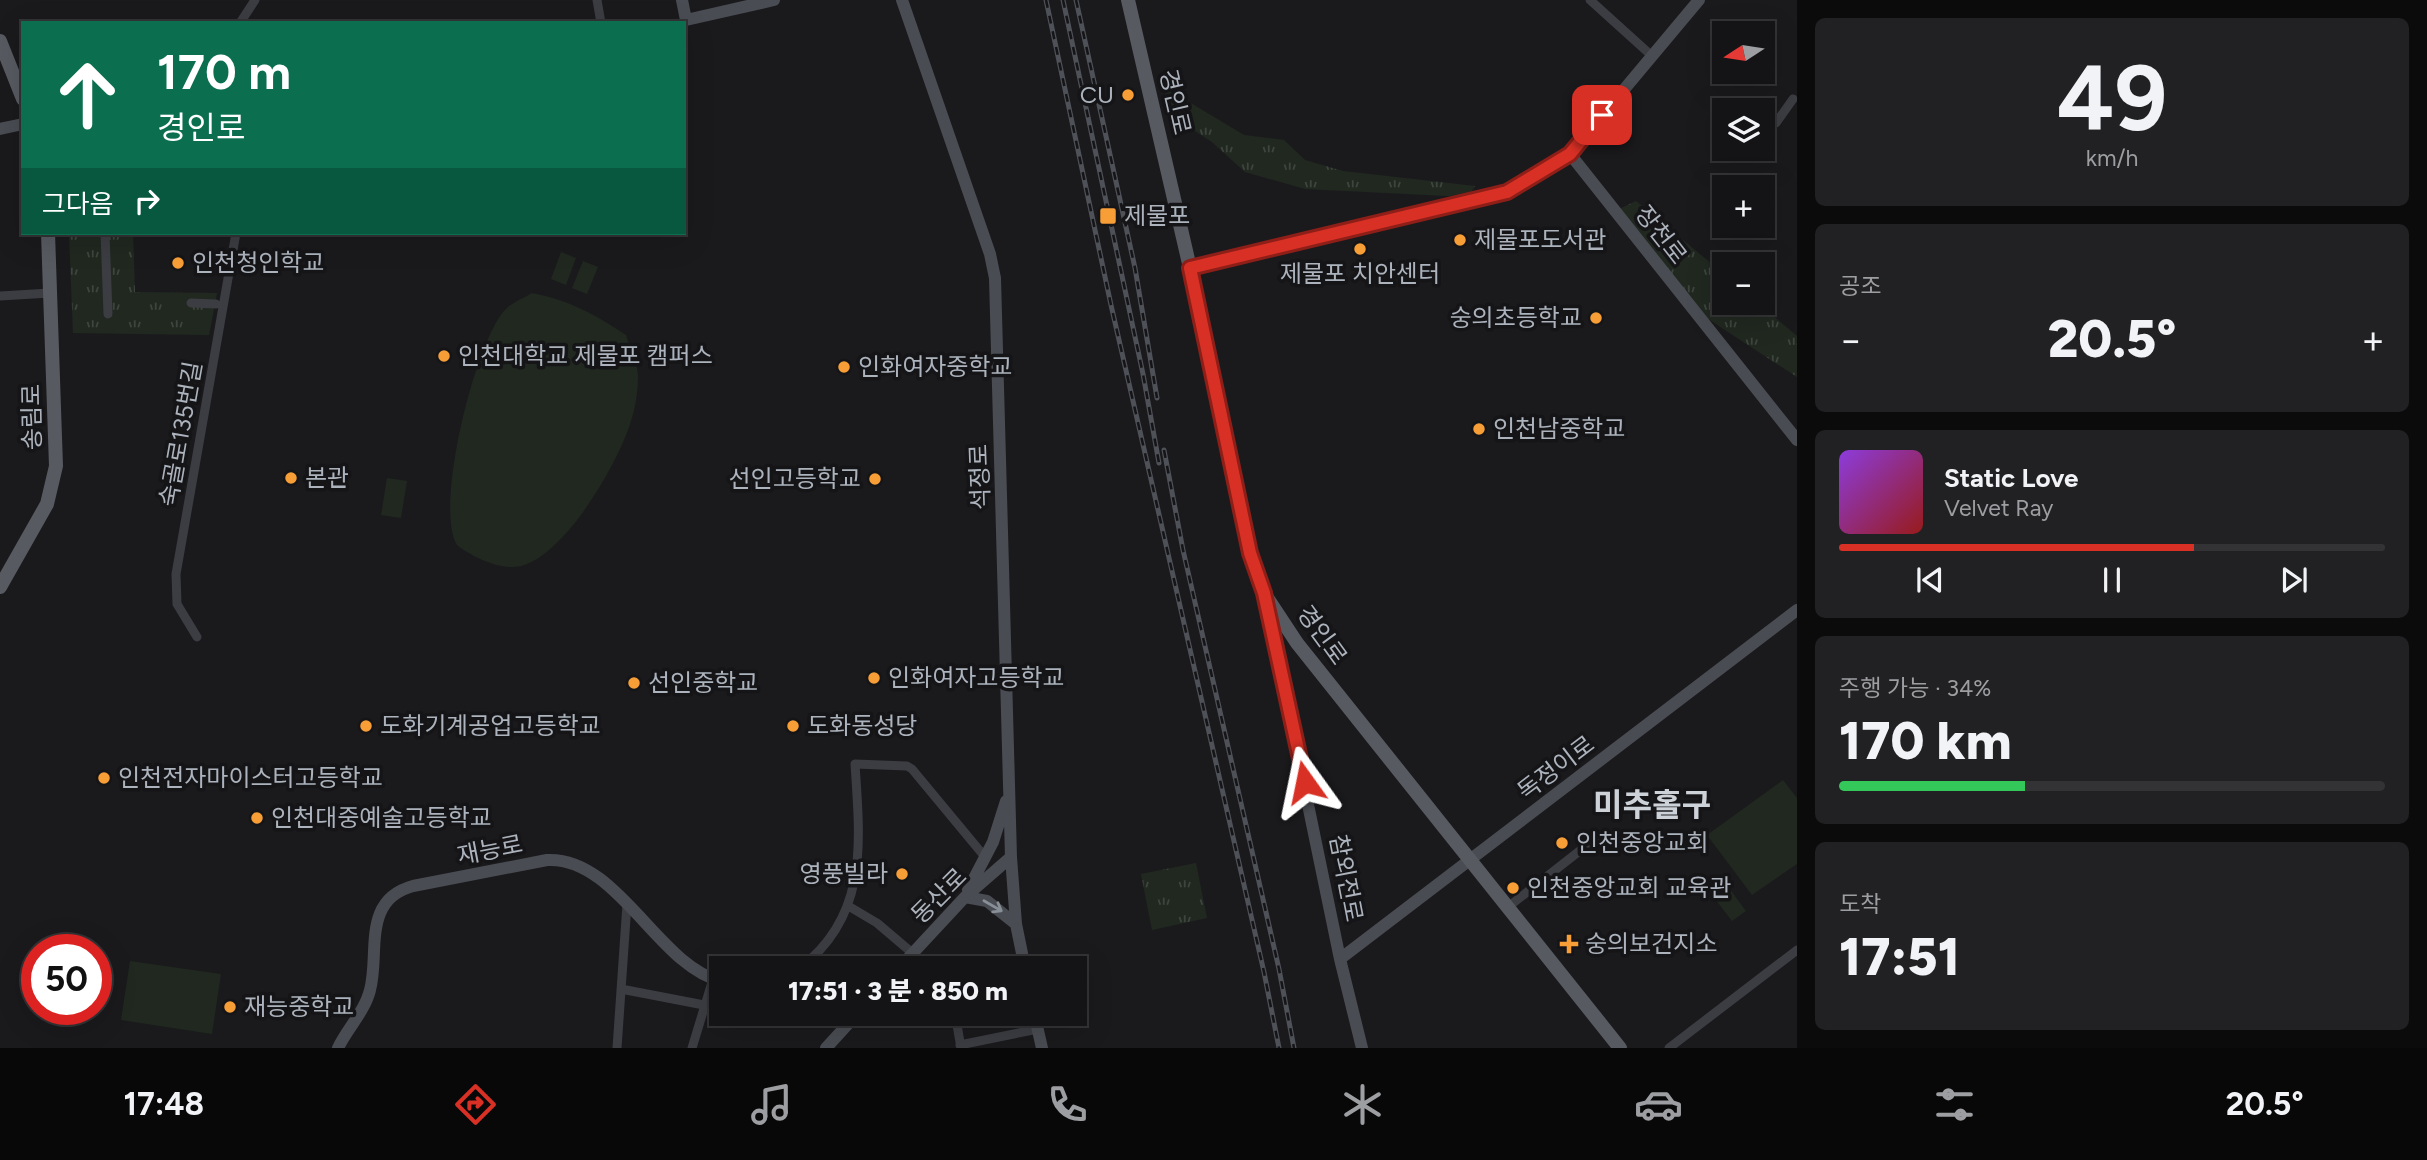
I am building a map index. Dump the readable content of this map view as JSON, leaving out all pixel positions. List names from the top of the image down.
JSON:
{
  "streets": {
    "main road": ["경인로", "송림로"],
    "street": [
      "장천로",
      "숙골로135번길",
      "석정로",
      "독정이로",
      "재능로",
      "참외전로",
      "동산로"
    ]
  },
  "crossings": [
    ["경인로", "독정이로"],
    ["경인로", "참외전로"],
    ["석정로", "동산로"],
    ["독정이로", "참외전로"]
  ],
  "districts": ["미추홀구"],
  "places": {
    "other": [
      "CU",
      "제물포도서관",
      "제물포 치안센터",
      "인천청인학교",
      "숭의초등학교",
      "인천대학교 제물포 캠퍼스",
      "인화여자중학교",
      "인천남중학교",
      "본관",
      "선인고등학교",
      "인화여자고등학교",
      "선인중학교",
      "도화기계공업고등학교",
      "도화동성당",
      "인천전자마이스터고등학교",
      "인천대중예술고등학교",
      "인천중앙교회",
      "영풍빌라",
      "인천중앙교회 교육관",
      "재능중학교"
    ],
    "transit": ["제물포"],
    "health": ["숭의보건지소"]
  },
  "north": "left",
  "page": {
    "tile": [
      ["49", "km/h"],
      "공조",
      ["주행 가능 · 34%", "170 km"],
      ["도착", "17:51"]
    ],
    "map_buttons": ["+", "−"],
    "turn": ["170 m", "경인로"],
    "then": "그다음",
    "heat": ["−", "20.5°", "+"],
    "song": ["Static Love", "Velvet Ray"],
    "limit": "50",
    "trip": "17:51 · 3 분 · 850 m",
    "tabs": ["17:48", "20.5°"]
  }
}
